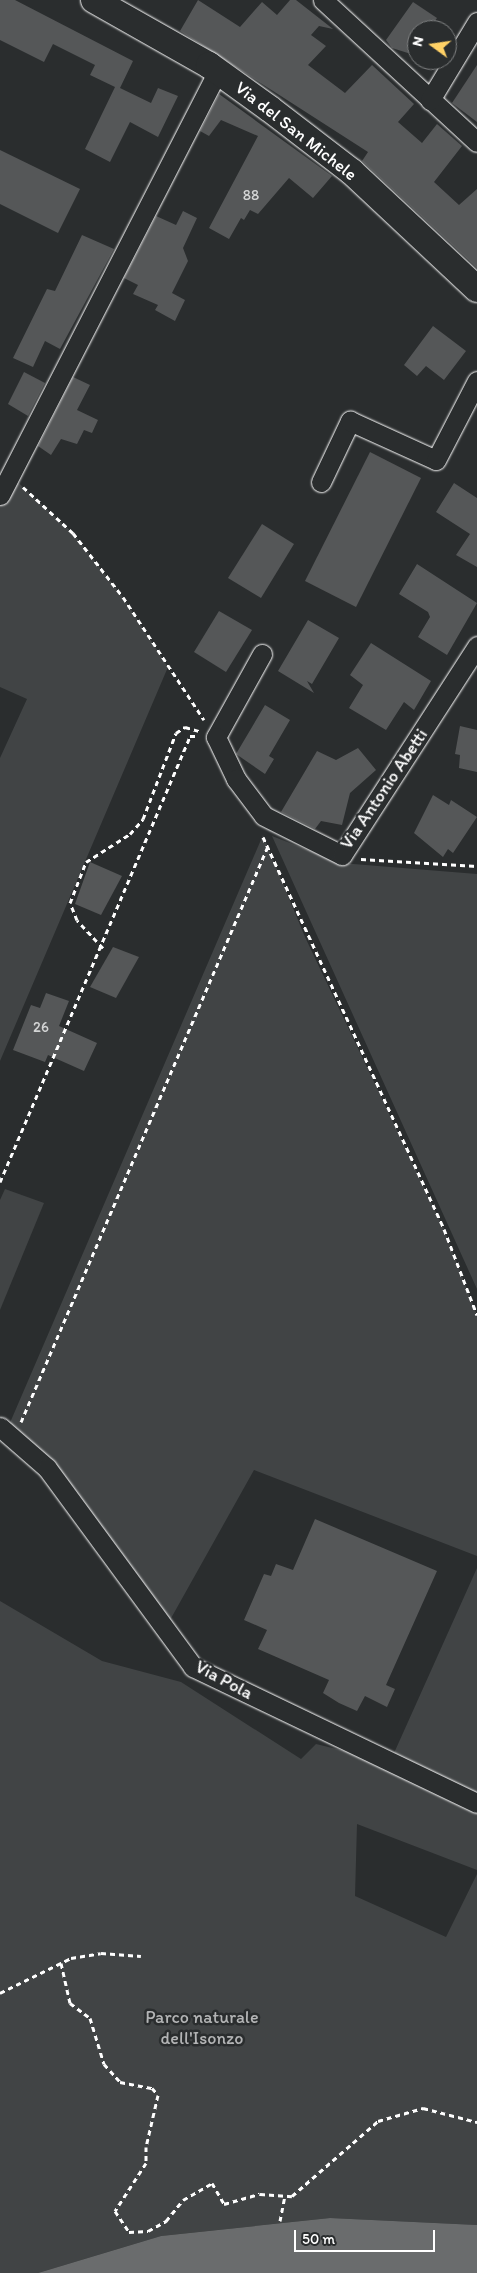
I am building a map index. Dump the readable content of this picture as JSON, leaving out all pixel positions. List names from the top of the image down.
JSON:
{
  "streets": {
    "main road": ["Via del San Michele"],
    "street": ["Via Antonio Abetti", "Via Pola"]
  },
  "parks": ["Parco naturale dell'Isonzo"],
  "house_numbers": ["88", "26"],
  "scale_bar": "50 m",
  "north": "left"
}
